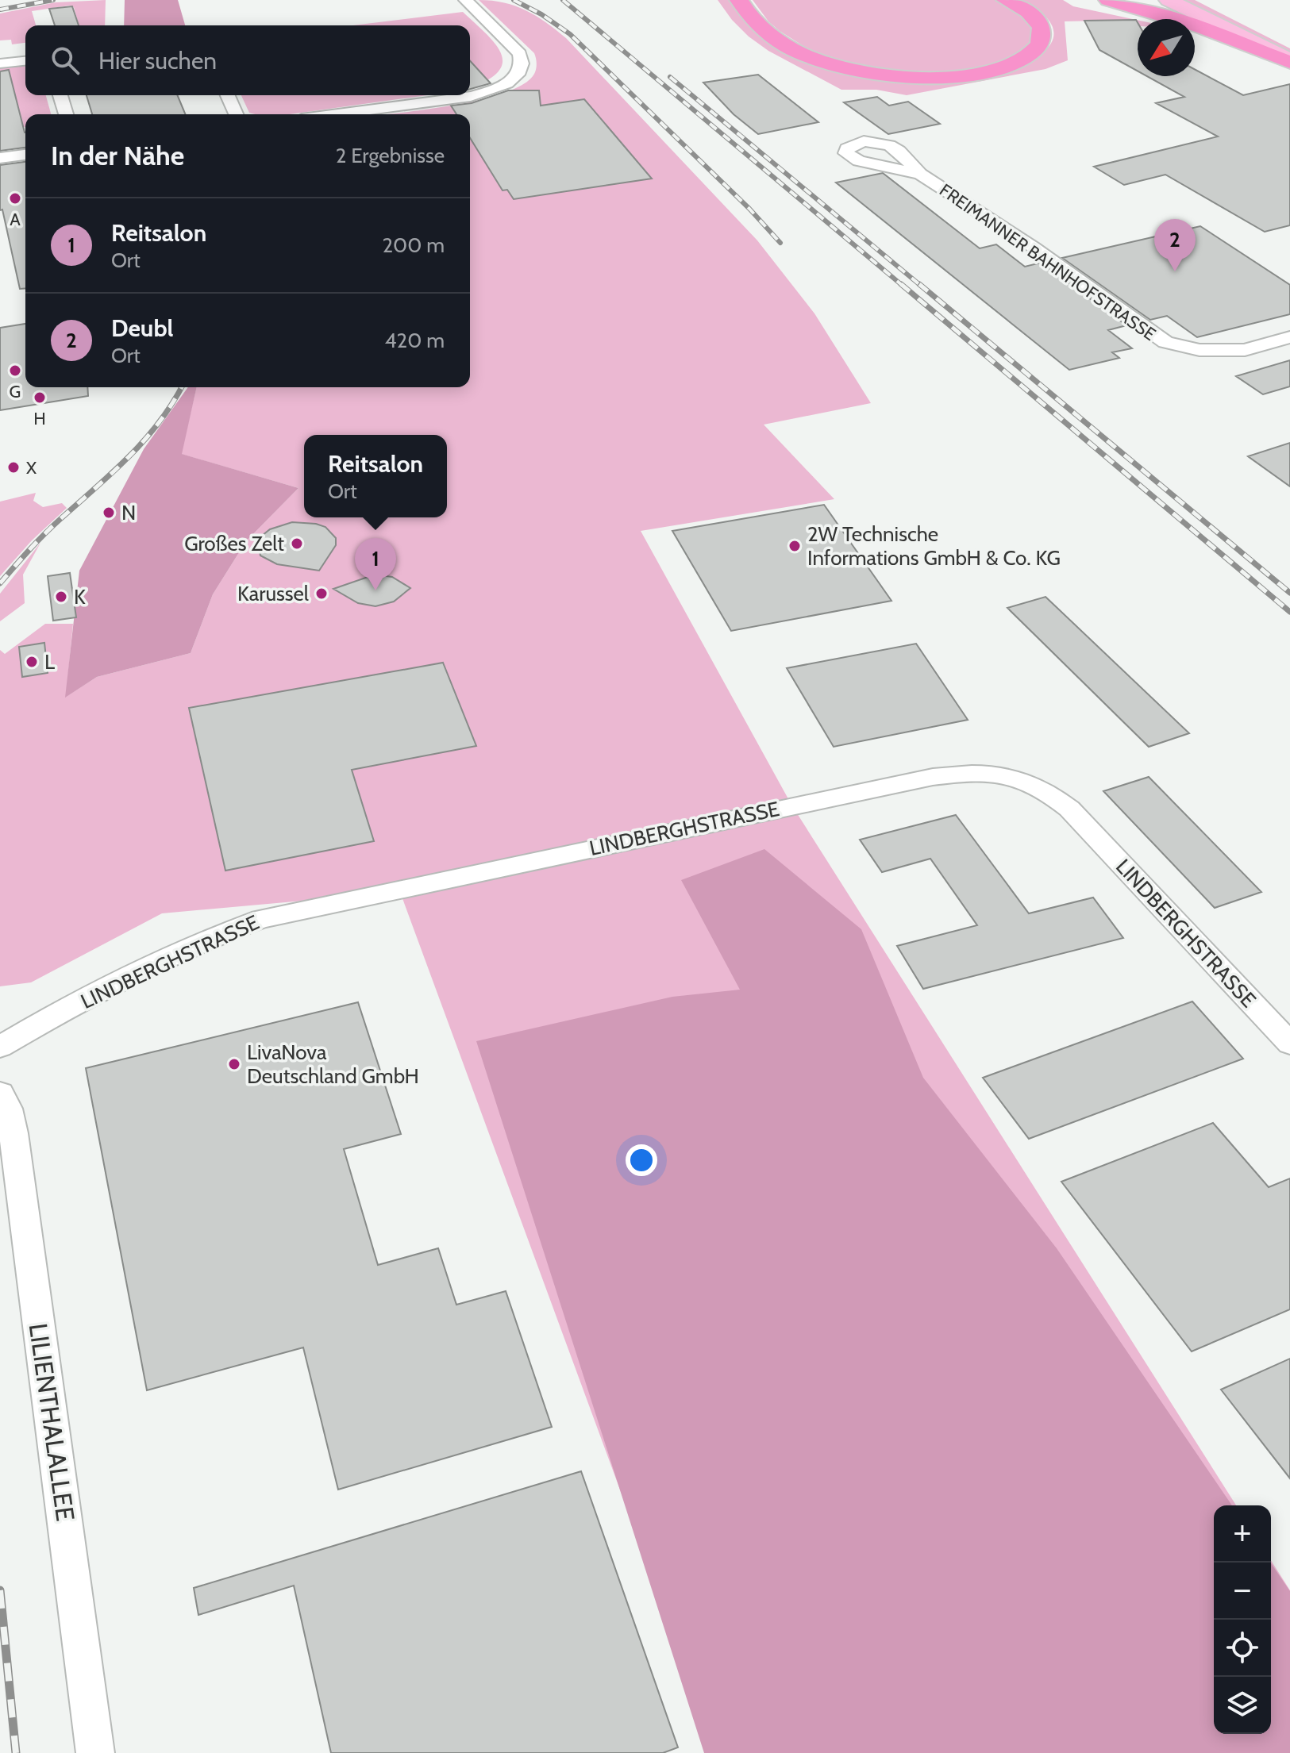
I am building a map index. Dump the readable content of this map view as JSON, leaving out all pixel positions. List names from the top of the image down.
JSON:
{
  "streets": {
    "street": ["FREIMANNER BAHNHOFSTRASSE", "LINDBERGHSTRASSE", "LILIENTHALALLEE"]
  },
  "places": [
    "A",
    "G",
    "H",
    "X",
    "N",
    "Großes Zelt",
    "2W Technische Informations GmbH & Co. KG",
    "Karussel",
    "K",
    "L",
    "LivaNova Deutschland GmbH"
  ],
  "north": "bottom left",
  "page": {
    "search": "Hier suchen",
    "heading": ["In der Nähe", "2 Ergebnisse"],
    "list": [
      {
        "mark": "1",
        "name": "Reitsalon",
        "note": "Ort",
        "value": "200 m"
      },
      {
        "mark": "2",
        "name": "Deubl",
        "note": "Ort",
        "value": "420 m"
      }
    ],
    "pins": ["2", "1"],
    "popup": ["Reitsalon", "Ort"],
    "map_buttons": ["+", "−"]
  }
}
